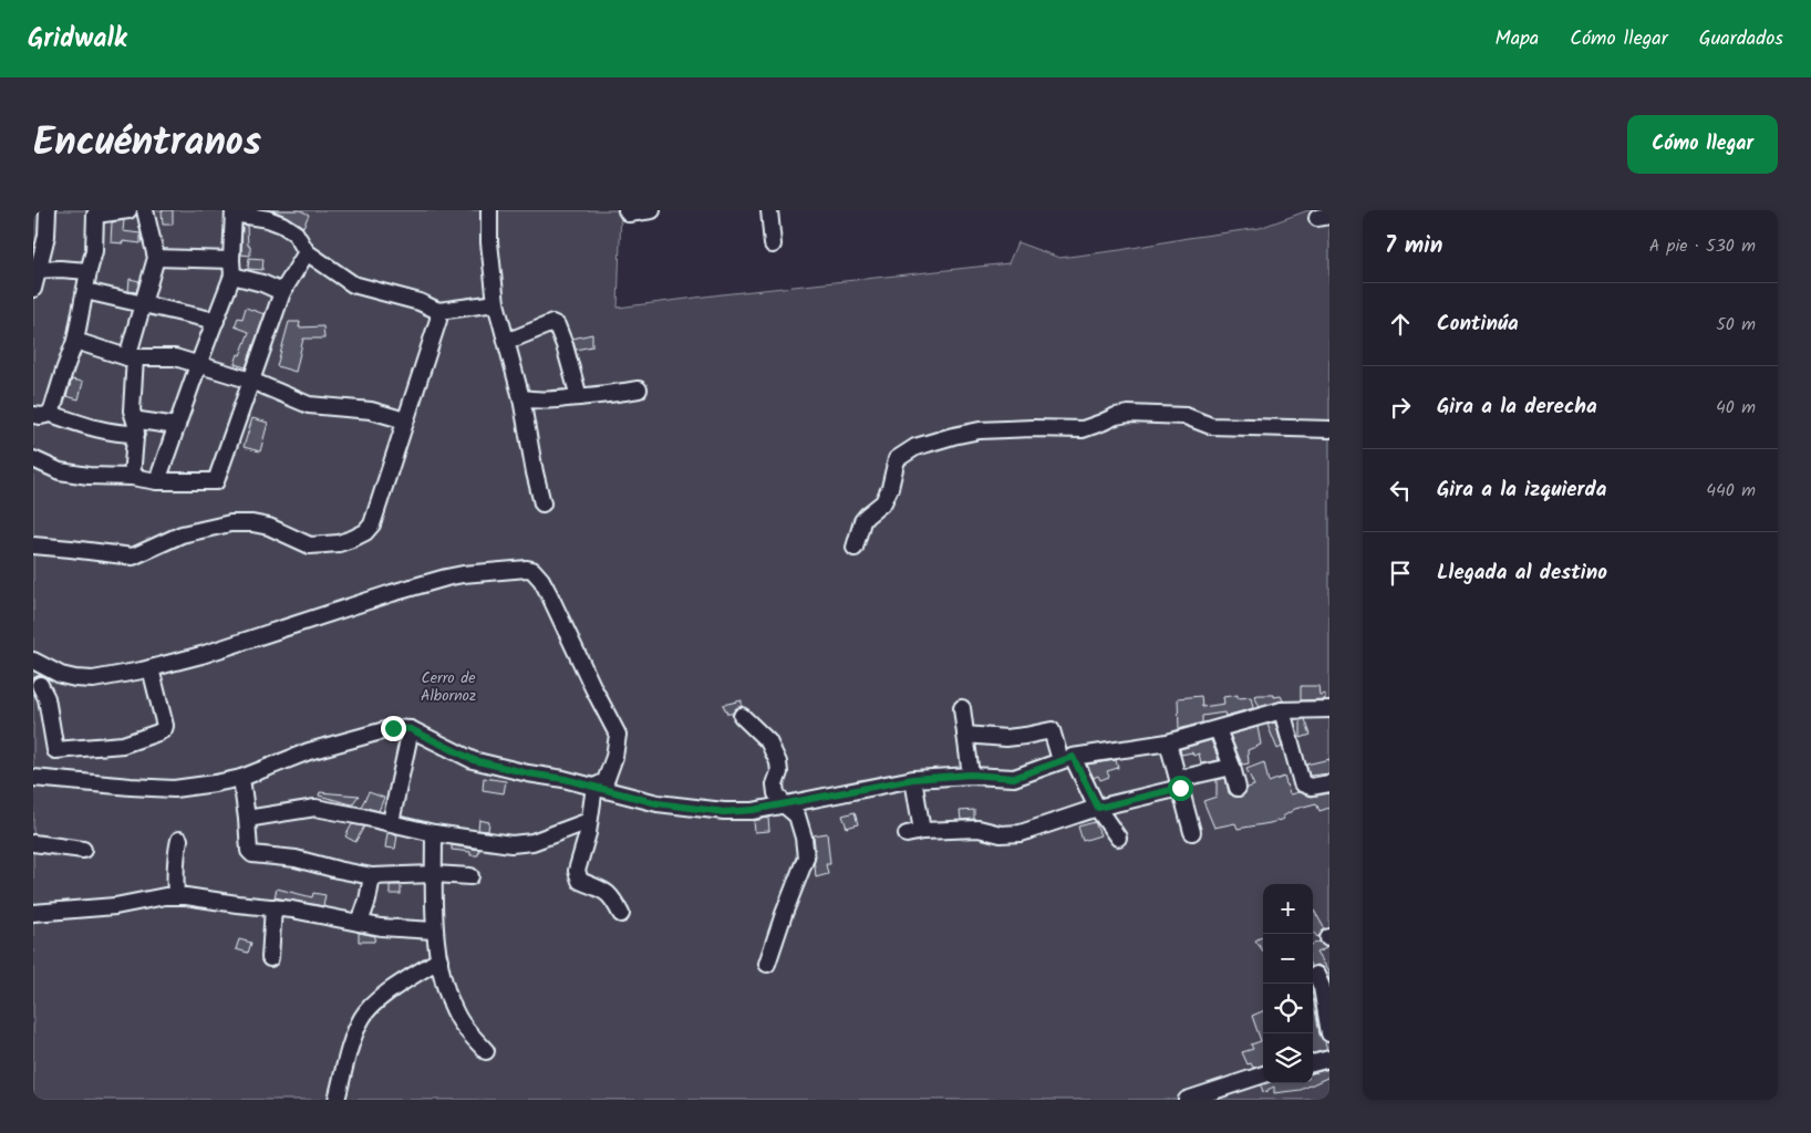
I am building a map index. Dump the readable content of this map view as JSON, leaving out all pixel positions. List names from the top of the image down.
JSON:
{
  "parks": ["Cerro de Albornoz"],
  "page": {
    "header": "Gridwalk",
    "nav": ["Mapa", "Cómo llegar", "Guardados"],
    "title": "Encuéntranos",
    "buttons": "Cómo llegar",
    "heading": ["7 min", "A pie · 530 m"],
    "list": [
      ["Continúa", "50 m"],
      ["Gira a la derecha", "40 m"],
      ["Gira a la izquierda", "440 m"],
      "Llegada al destino"
    ],
    "map_buttons": ["+", "−"]
  }
}
